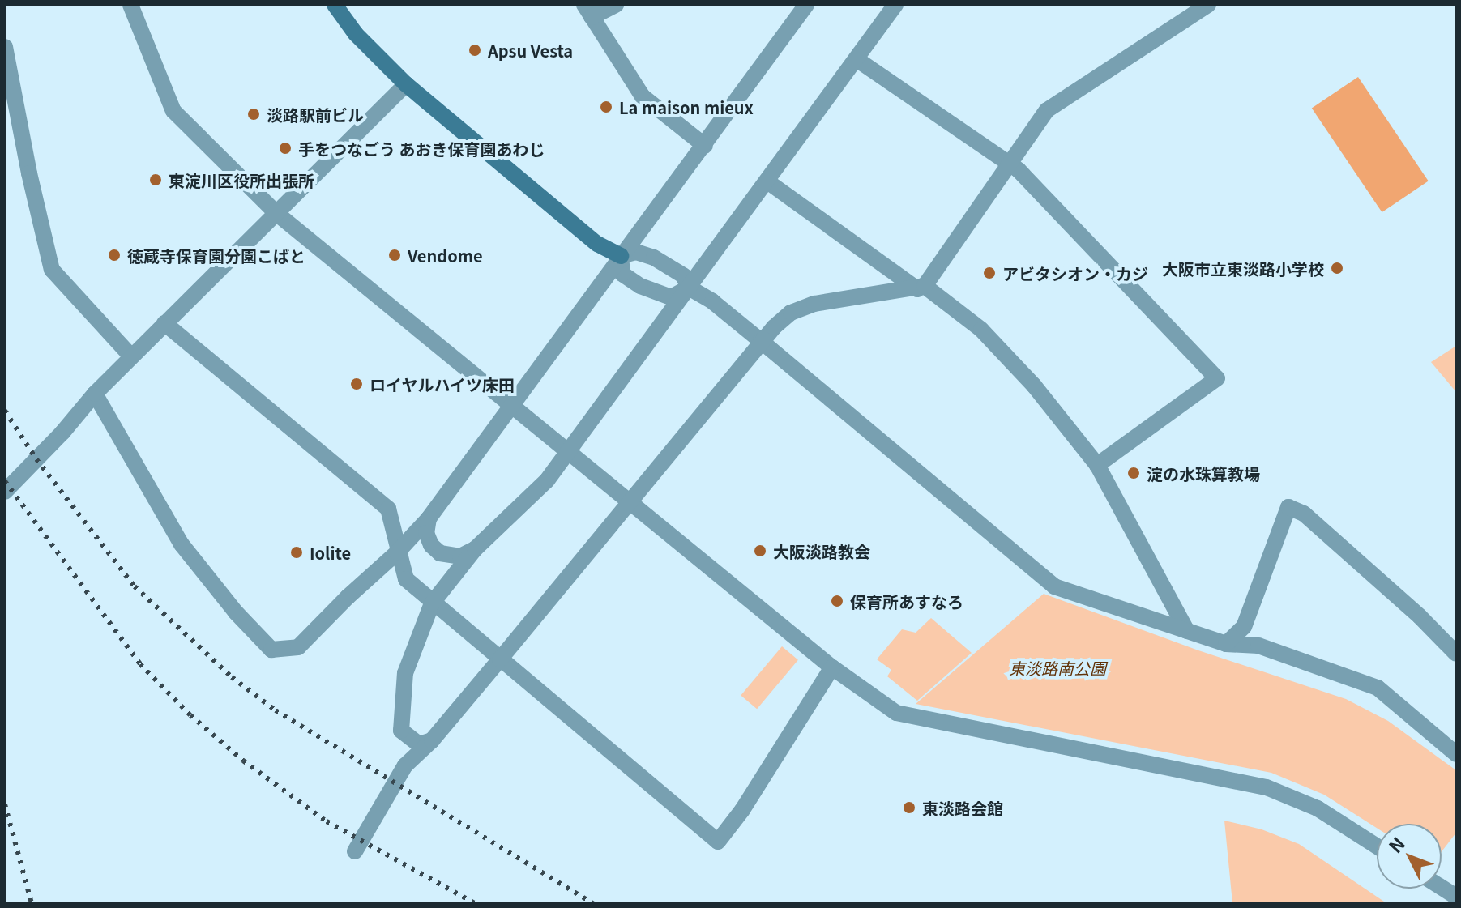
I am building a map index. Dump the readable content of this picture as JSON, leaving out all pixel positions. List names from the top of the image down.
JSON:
{
  "parks": ["東淡路南公園"],
  "places": [
    "Apsu Vesta",
    "La maison mieux",
    "淡路駅前ビル",
    "手をつなごう あおき保育園あわじ",
    "東淀川区役所出張所",
    "徳蔵寺保育園分園こばと",
    "Vendome",
    "大阪市立東淡路小学校",
    "アビタシオン・カジ",
    "ロイヤルハイツ床田",
    "淀の水珠算教場",
    "大阪淡路教会",
    "Iolite",
    "保育所あすなろ",
    "東淡路会館"
  ],
  "north": "top left"
}
